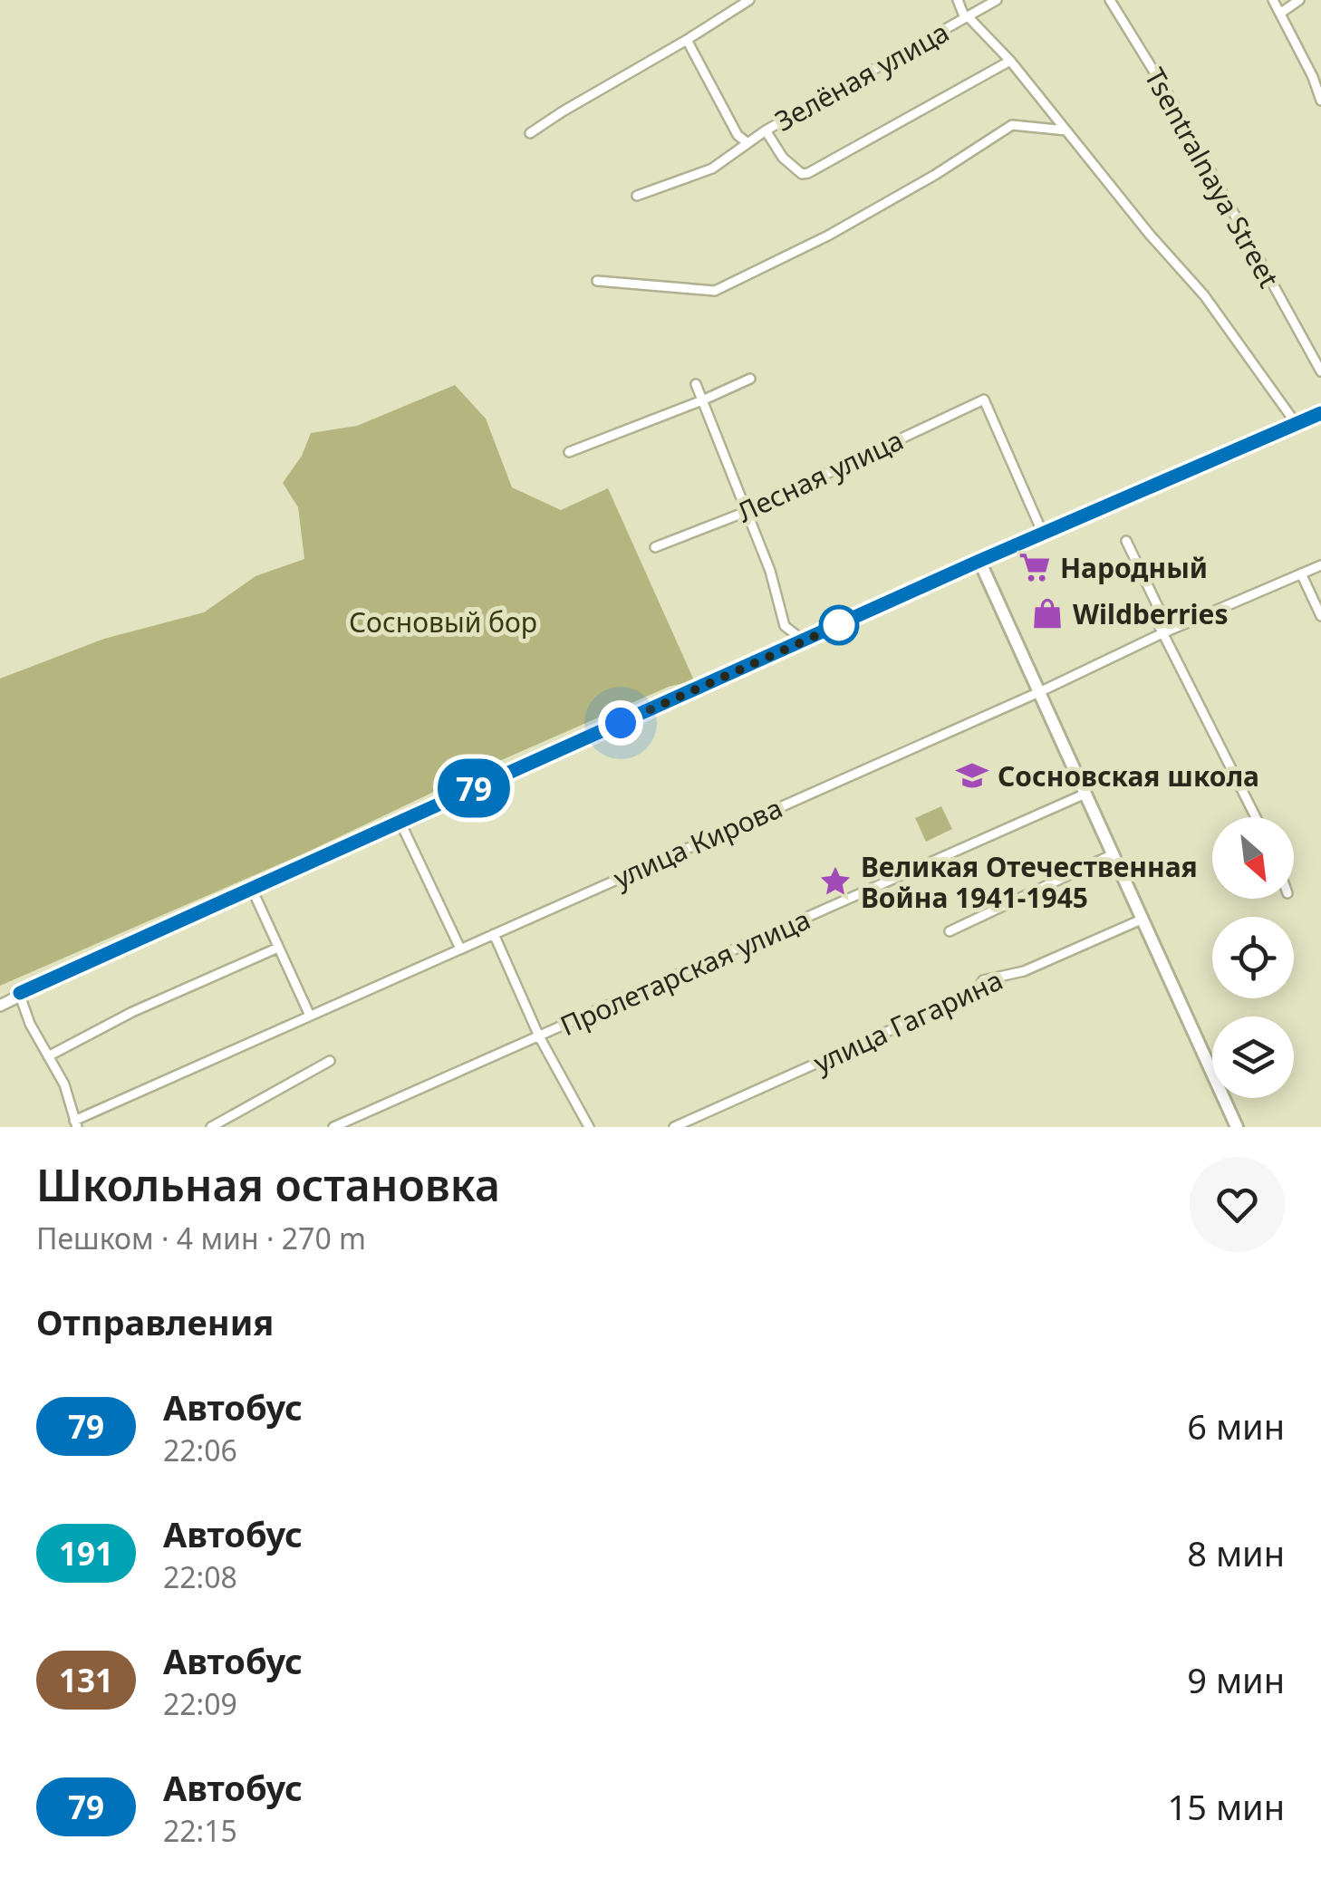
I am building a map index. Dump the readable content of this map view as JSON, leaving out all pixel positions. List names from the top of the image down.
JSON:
{
  "streets": {
    "street": [
      "Зелёная улица",
      "Tsentralnaya Street",
      "Лесная улица",
      "улица Кирова",
      "Пролетарская улица",
      "улица Гагарина"
    ]
  },
  "parks": ["Сосновый бор"],
  "places": {
    "supermarket": ["Народный"],
    "shop": ["Wildberries"],
    "school or university": ["Сосновская школа"],
    "place": ["Великая Отечественная Война 1941-1945"]
  },
  "lines": ["bus line 79"],
  "north": "bottom right",
  "page": {
    "on_map": "79",
    "heading": [
      ["Школьная остановка", "Пешком · 4 мин · 270 m"],
      "Отправления"
    ],
    "list": [
      {
        "mark": "79",
        "name": "Автобус",
        "note": "22:06",
        "value": "6 мин"
      },
      {
        "mark": "191",
        "name": "Автобус",
        "note": "22:08",
        "value": "8 мин"
      },
      {
        "mark": "131",
        "name": "Автобус",
        "note": "22:09",
        "value": "9 мин"
      },
      {
        "mark": "79",
        "name": "Автобус",
        "note": "22:15",
        "value": "15 мин"
      }
    ]
  }
}
